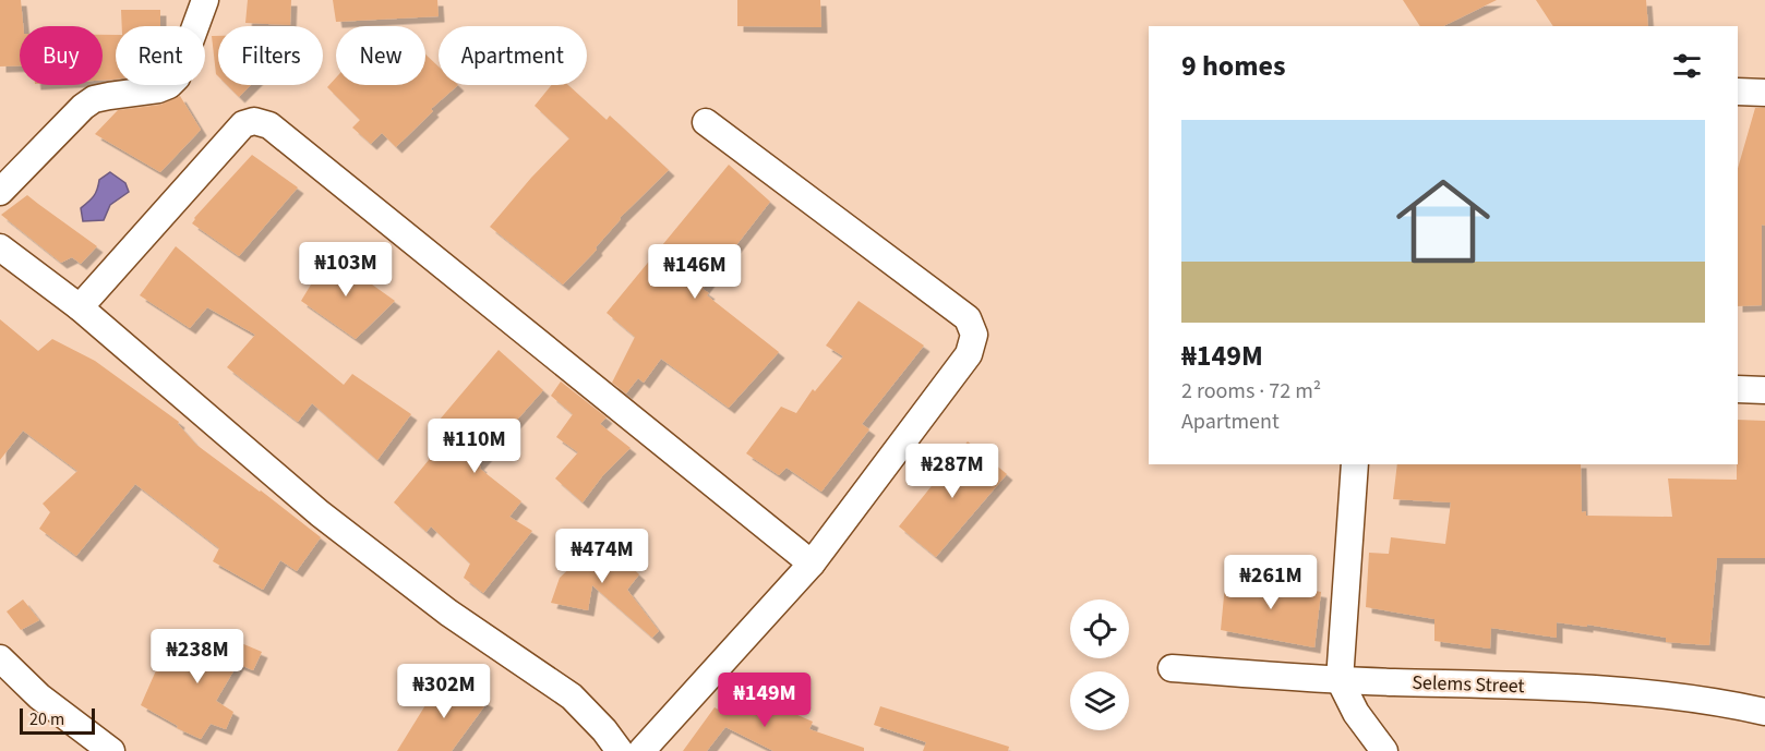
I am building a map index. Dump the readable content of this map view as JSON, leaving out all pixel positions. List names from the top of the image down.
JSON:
{
  "streets": {
    "street": ["Selems Street"]
  },
  "scale_bar": "20 m",
  "page": {
    "chip": [
      "Buy",
      "Rent",
      "Filters",
      "New",
      "Apartment"
    ],
    "heading": "9 homes",
    "list": [
      {
        "name": "₦149M",
        "note": "2 rooms · 72 m² · Apartment"
      }
    ],
    "price": [
      "₦103M",
      "₦146M",
      "₦110M",
      "₦287M",
      "₦474M",
      "₦261M",
      "₦238M",
      "₦302M",
      "₦149M"
    ],
    "scale": "20 m"
  }
}
